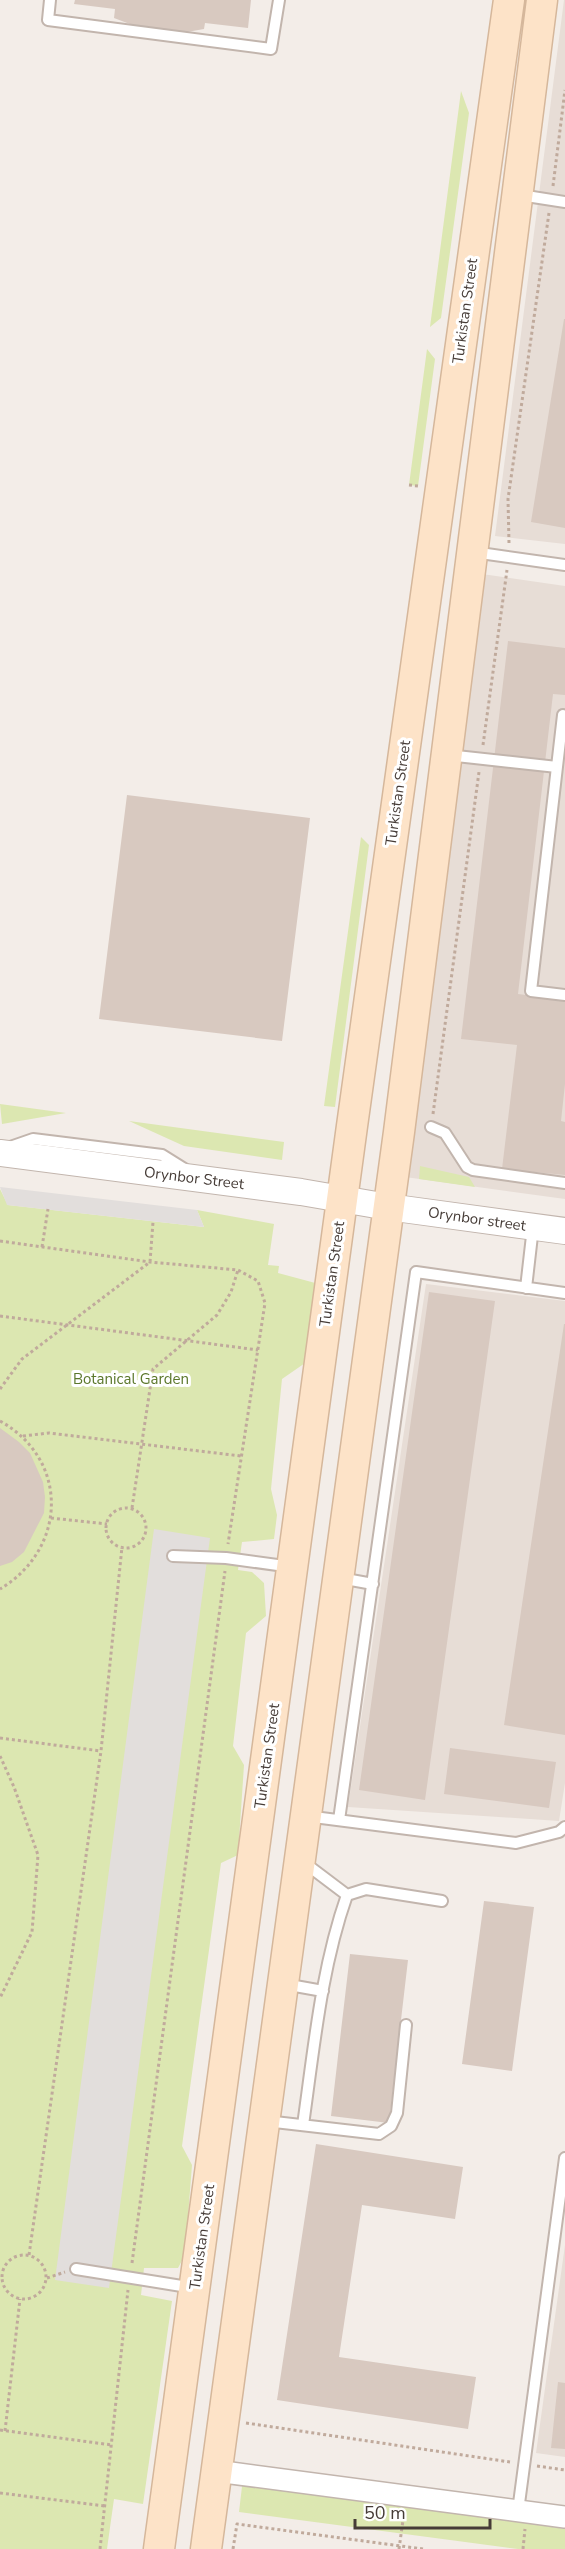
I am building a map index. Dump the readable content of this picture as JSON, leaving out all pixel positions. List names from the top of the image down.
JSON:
{
  "streets": {
    "main road": ["Turkistan Street"],
    "street": ["Orynbor Street", "Orynbor street"]
  },
  "crossings": [
    ["Turkistan Street", "Orynbor Street"],
    ["Orynbor Street", "Orynbor street"]
  ],
  "parks": ["Botanical Garden"],
  "scale_bar": "50 m"
}
